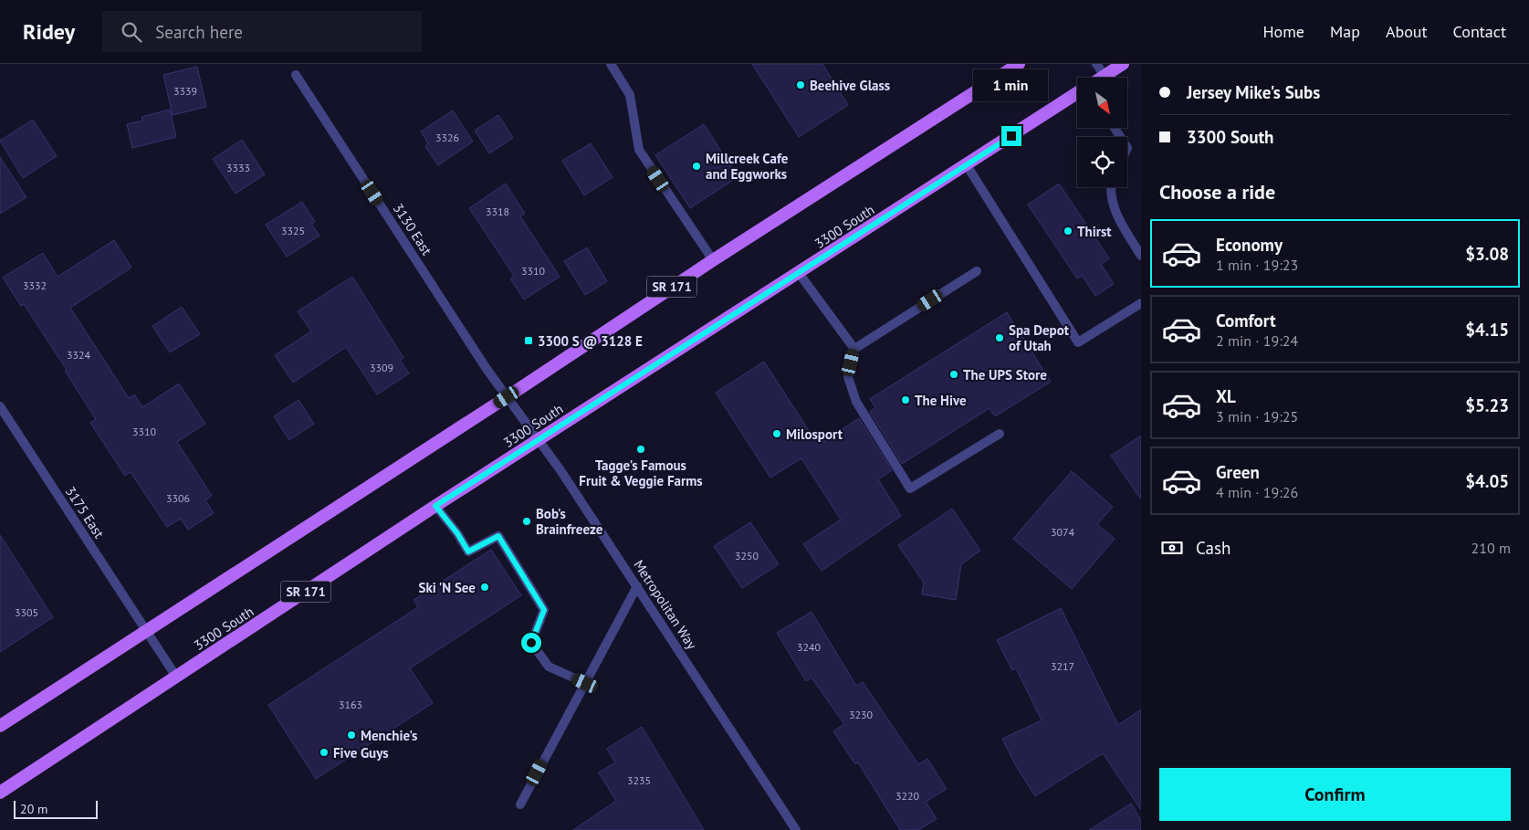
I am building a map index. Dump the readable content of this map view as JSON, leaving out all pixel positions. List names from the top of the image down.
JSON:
{
  "streets": {
    "main road": ["3300 South", "SR 171"],
    "street": ["3130 East", "3175 East", "Metropolitan Way"]
  },
  "crossings": [
    ["3300 South", "3175 East"],
    ["3300 South", "Metropolitan Way"],
    ["3130 East", "SR 171"],
    ["3130 East", "Metropolitan Way"],
    ["SR 171", "3175 East"],
    ["SR 171", "Metropolitan Way"]
  ],
  "places": {
    "other": [
      "Beehive Glass",
      "Millcreek Cafe and Eggworks",
      "Thirst",
      "Spa Depot of Utah",
      "The UPS Store",
      "The Hive",
      "Milosport",
      "Tagge's Famous Fruit & Veggie Farms",
      "Bob's Brainfreeze",
      "Ski 'N See",
      "Menchie's",
      "Five Guys"
    ],
    "transit": ["3300 S @ 3128 E"]
  },
  "house_numbers": [
    "3339",
    "3326",
    "3333",
    "3318",
    "3325",
    "3310",
    "3332",
    "3324",
    "3309",
    "3310",
    "3306",
    "3074",
    "3250",
    "3305",
    "3240",
    "3217",
    "3163",
    "3230",
    "3235",
    "3220"
  ],
  "scale_bar": "20 m",
  "north": "bottom right",
  "page": {
    "header": "Ridey",
    "search": "Search here",
    "nav": [
      "Home",
      "Map",
      "About",
      "Contact"
    ],
    "banner": ["Jersey Mike's Subs", "3300 South"],
    "bubble": "1 min",
    "heading": "Choose a ride",
    "list": [
      {
        "name": "Economy",
        "note": "1 min · 19:23",
        "value": "$3.08"
      },
      {
        "name": "Comfort",
        "note": "2 min · 19:24",
        "value": "$4.15"
      },
      {
        "name": "XL",
        "note": "3 min · 19:25",
        "value": "$5.23"
      },
      {
        "name": "Green",
        "note": "4 min · 19:26",
        "value": "$4.05"
      }
    ],
    "pay": ["Cash", "210 m"],
    "buttons": "Confirm",
    "scale": "20 m"
  }
}
